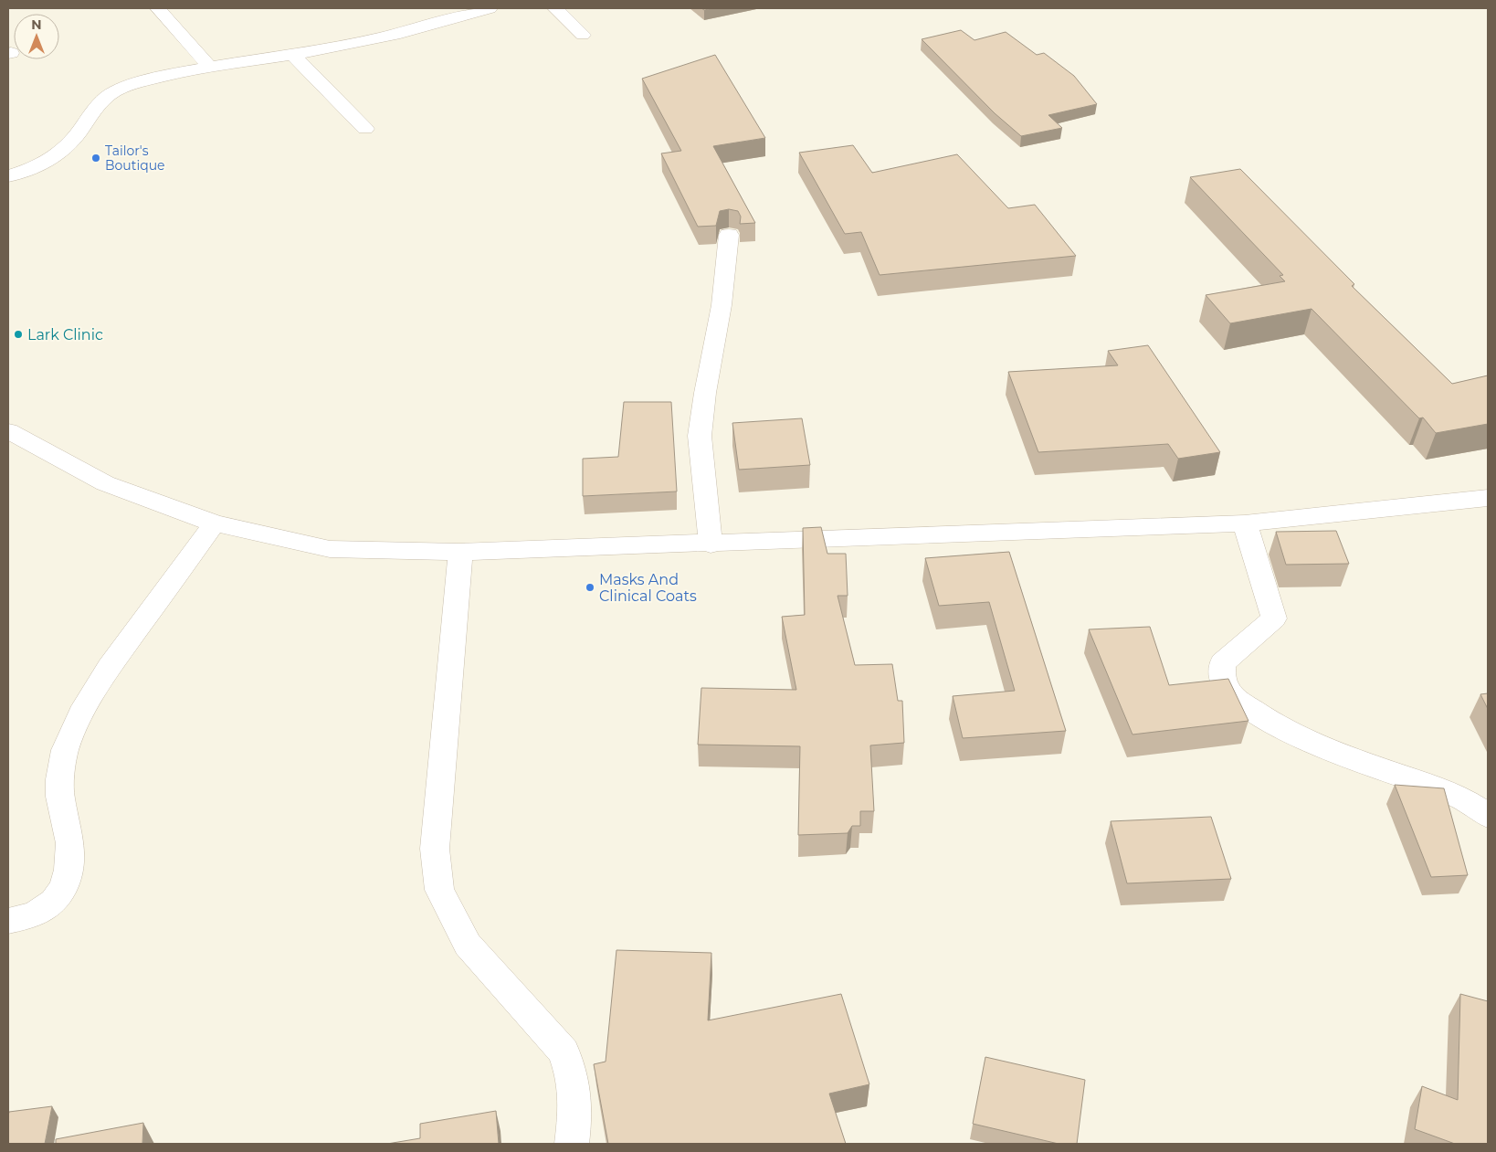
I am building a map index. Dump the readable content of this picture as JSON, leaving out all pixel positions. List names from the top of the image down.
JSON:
{
  "places": ["Tailor's Boutique", "Lark Clinic", "Masks And Clinical Coats"],
  "north": "top"
}
